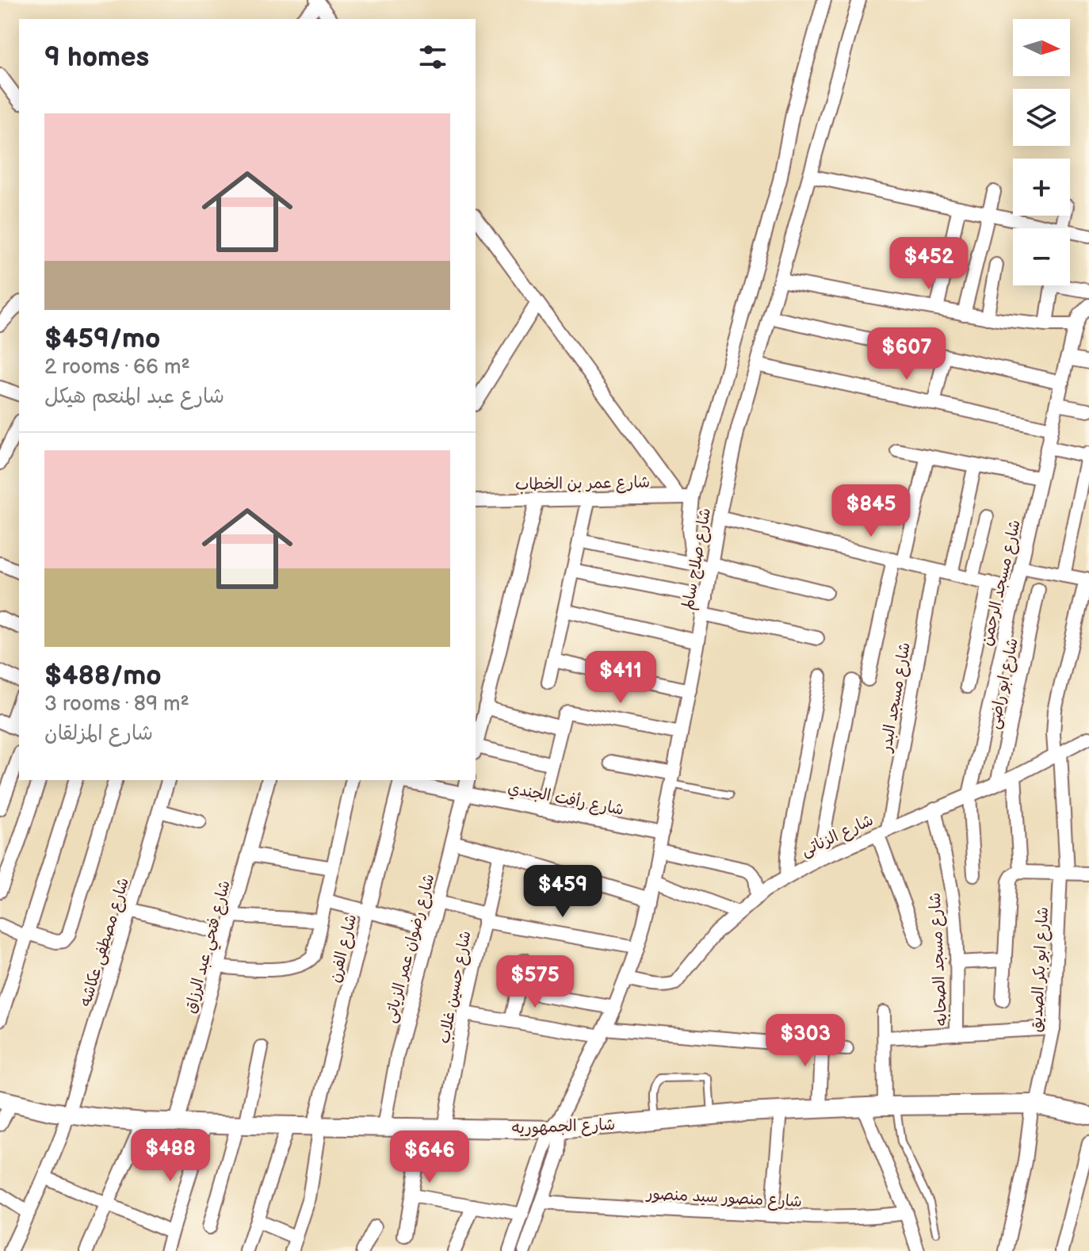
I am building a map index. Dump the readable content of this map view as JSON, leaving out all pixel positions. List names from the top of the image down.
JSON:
{
  "streets": {
    "main road": ["شارع الجمهوريه"],
    "street": [
      "شارع عمر بن الخطاب",
      "شارع صلاح سالم",
      "شارع مسجد الرحمن",
      "شارع ابو راضى",
      "شارع مسجد البدر",
      "شارع رأفت الجندي",
      "شارع الزناتى",
      "شارع مصطفى عكاشه",
      "شارع فتحي عبد الرزاق",
      "شارع الفرن",
      "شارع رضوان عمر الزياتى",
      "شارع مسجد الصحابه",
      "شارع ابو بكر الصديق",
      "شارع حسين غلاب",
      "شارع منصور سيد منصور"
    ]
  },
  "crossings": [
    ["شارع صلاح سالم", "شارع رأفت الجندي"],
    ["شارع صلاح سالم", "شارع الزناتى"],
    ["شارع صلاح سالم", "شارع الجمهوريه"],
    ["شارع مسجد الرحمن", "شارع الزناتى"],
    ["شارع ابو راضى", "شارع الزناتى"],
    ["شارع مسجد البدر", "شارع الزناتى"],
    ["شارع رأفت الجندي", "شارع الفرن"],
    ["شارع رأفت الجندي", "شارع رضوان عمر الزياتى"],
    ["شارع الزناتى", "شارع مسجد الصحابه"],
    ["شارع الزناتى", "شارع ابو بكر الصديق"],
    ["شارع مصطفى عكاشه", "شارع الجمهوريه"],
    ["شارع فتحي عبد الرزاق", "شارع الجمهوريه"],
    ["شارع الفرن", "شارع الجمهوريه"],
    ["شارع رضوان عمر الزياتى", "شارع الجمهوريه"],
    ["شارع ابو بكر الصديق", "شارع الجمهوريه"],
    ["شارع حسين غلاب", "شارع الجمهوريه"]
  ],
  "north": "right",
  "page": {
    "map_buttons": ["+", "−"],
    "heading": "9 homes",
    "list": [
      {
        "name": "$459/mo",
        "note": "2 rooms · 66 m² · شارع عبد المنعم هيكل"
      },
      {
        "name": "$488/mo",
        "note": "3 rooms · 89 m² · شارع المزلقان"
      }
    ],
    "price": [
      "$452",
      "$607",
      "$845",
      "$411",
      "$459",
      "$575",
      "$303",
      "$488",
      "$646"
    ]
  }
}
